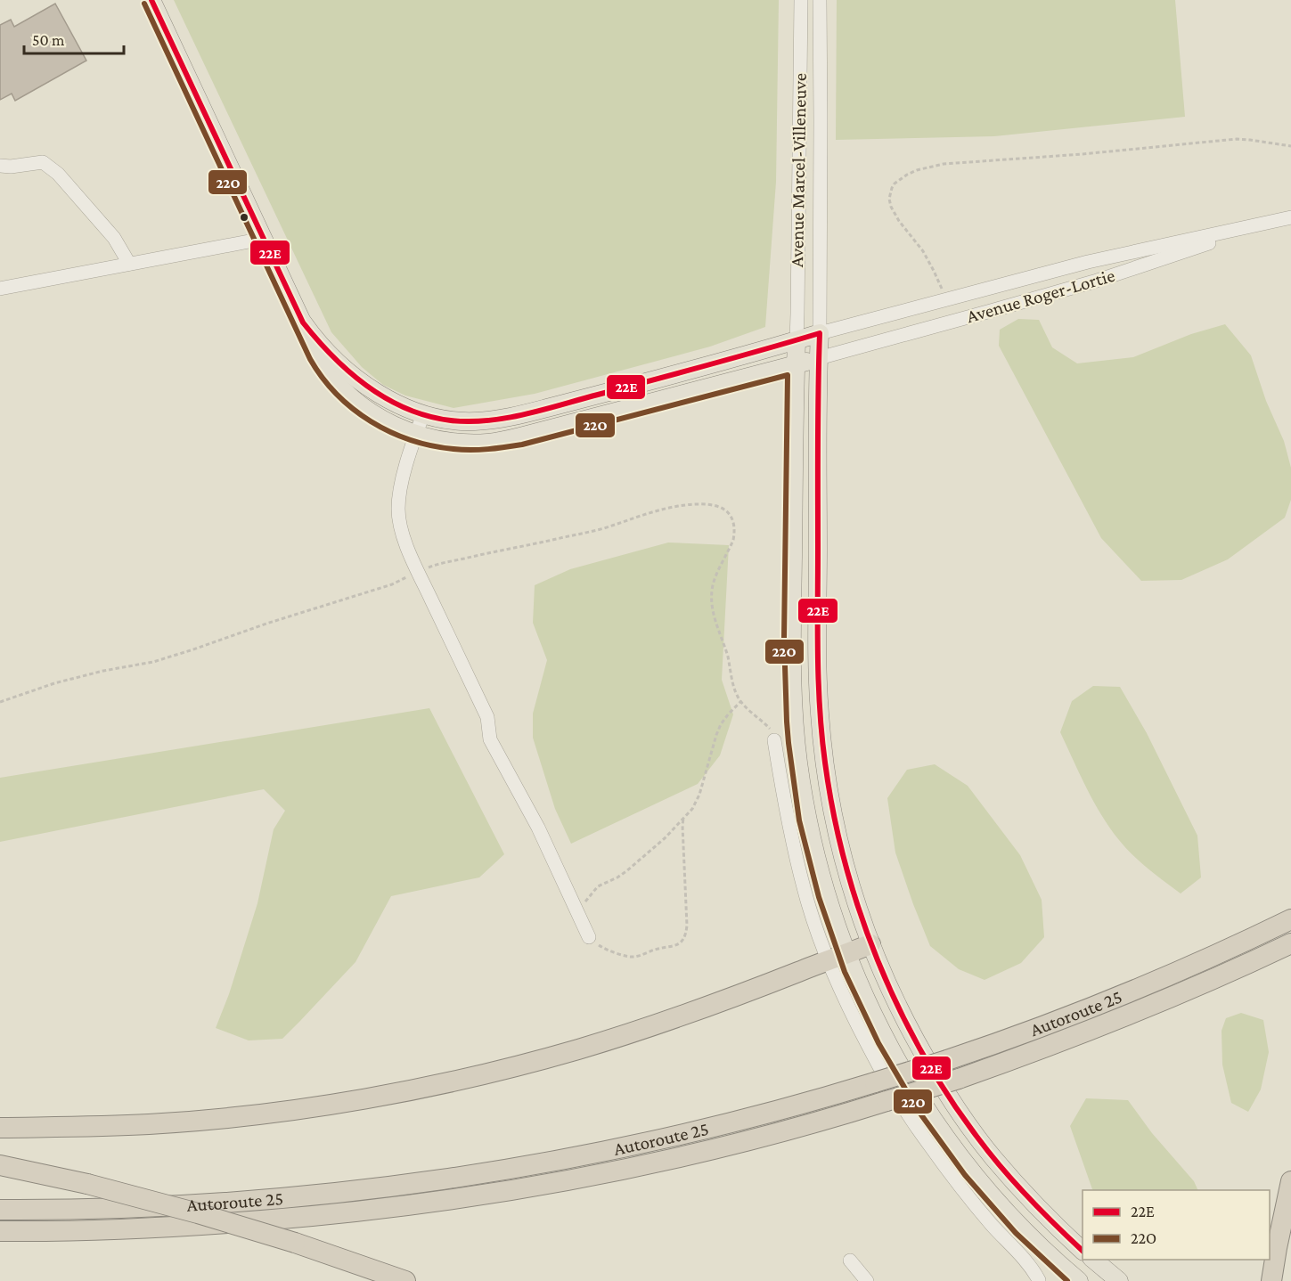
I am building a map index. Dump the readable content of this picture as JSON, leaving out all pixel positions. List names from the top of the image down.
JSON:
{
  "streets": {
    "highway": ["Autoroute 25"],
    "main road": ["Avenue Roger-Lortie"],
    "street": ["Avenue Marcel-Villeneuve"]
  },
  "crossings": [
    ["Avenue Marcel-Villeneuve", "Avenue Roger-Lortie"]
  ],
  "lines": ["transit line 22E", "transit line 22O"],
  "legend": ["22E", "22O"],
  "scale_bar": "50 m"
}
